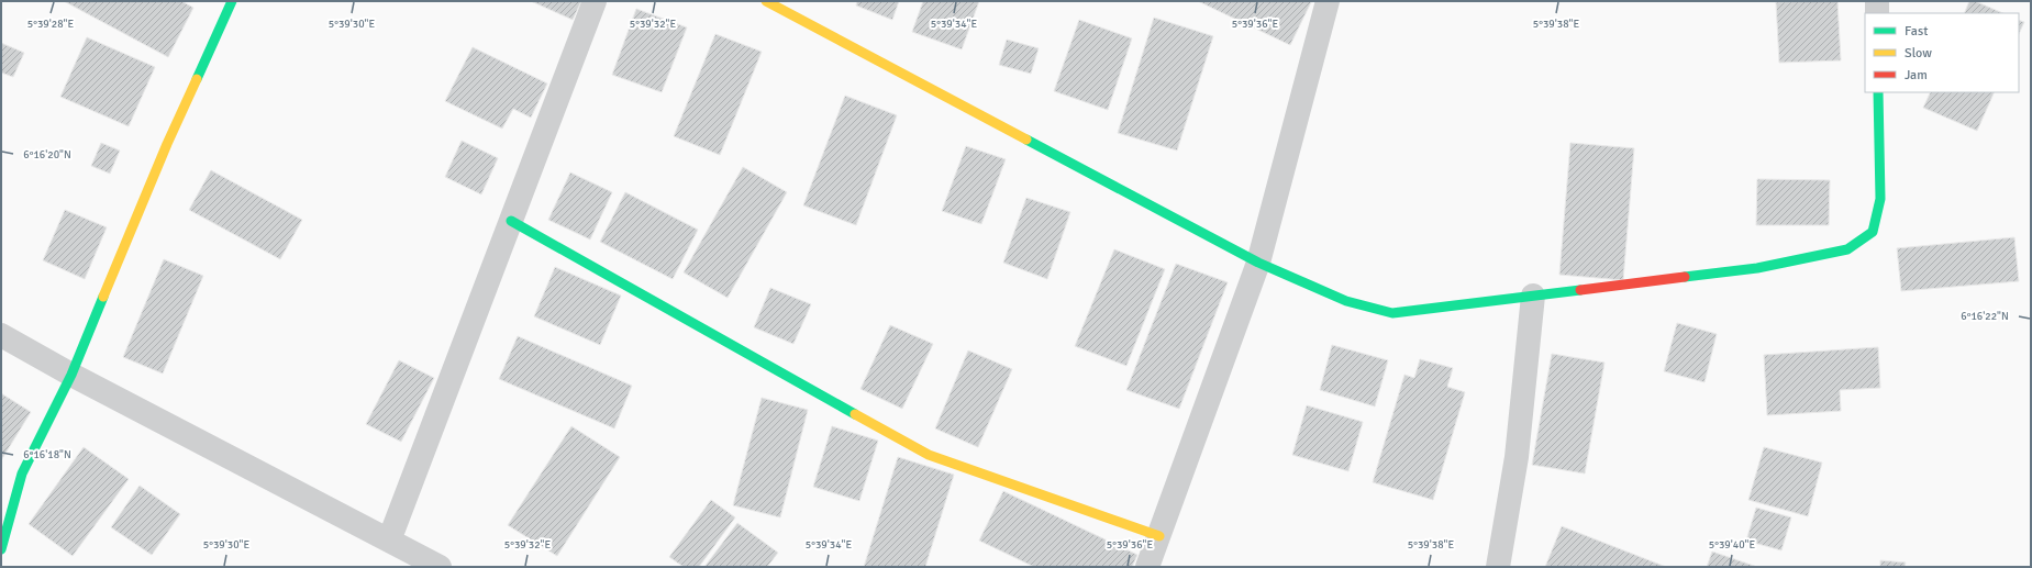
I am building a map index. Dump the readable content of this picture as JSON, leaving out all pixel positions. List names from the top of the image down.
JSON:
{
  "legend": ["Fast", "Slow", "Jam"],
  "coordinates": [
    "5°39'28\"E",
    "5°39'30\"E",
    "5°39'32\"E",
    "5°39'36\"E",
    "5°39'38\"E",
    "5°39'34\"E",
    "6°16'20\"N",
    "6°16'22\"N",
    "6°16'18\"N",
    "5°39'40\"E"
  ]
}
